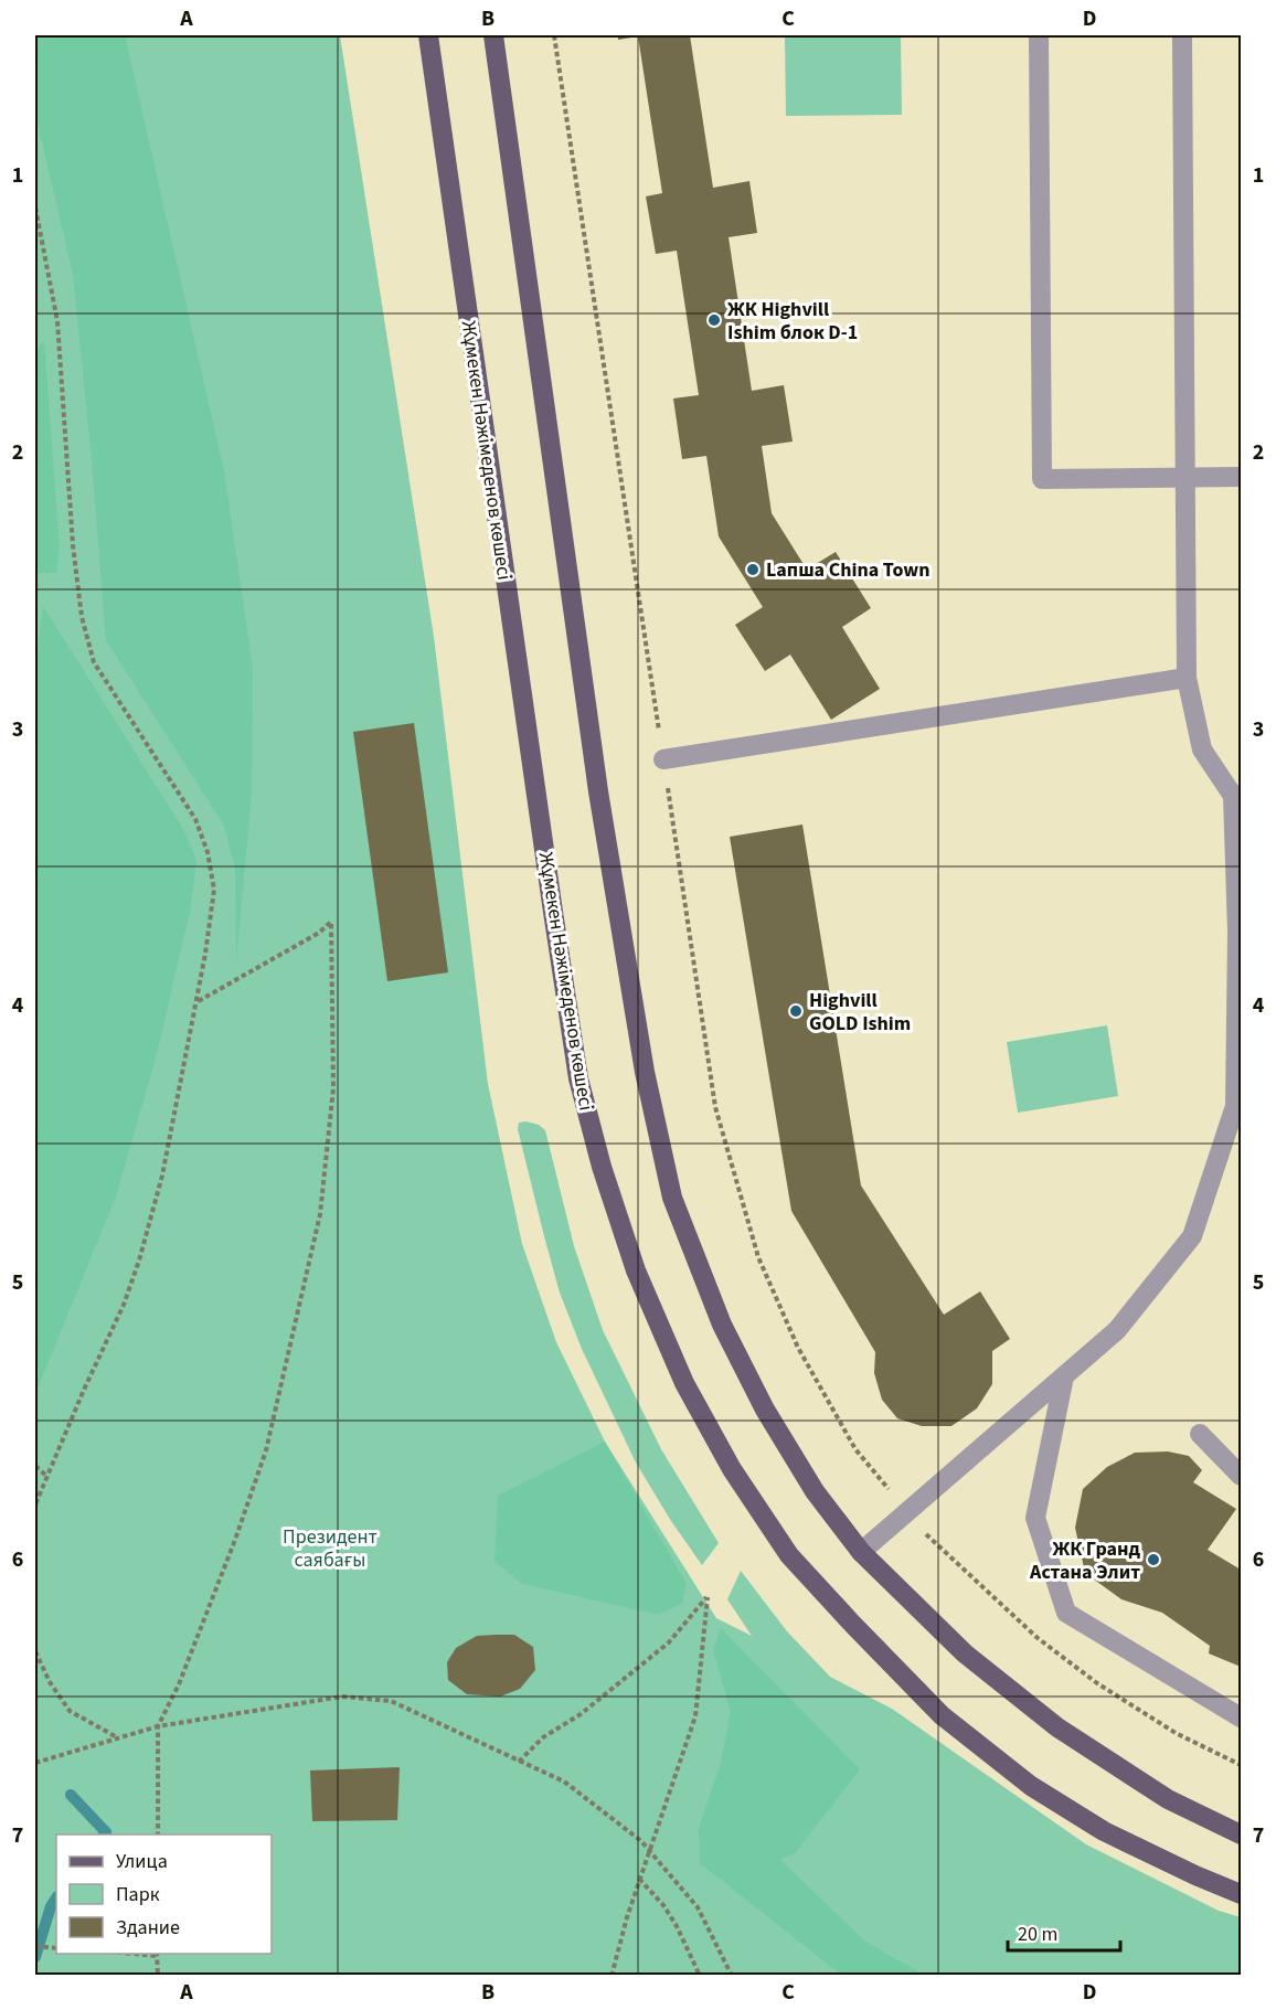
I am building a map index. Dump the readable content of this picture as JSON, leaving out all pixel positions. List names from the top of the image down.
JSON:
{
  "streets": {
    "main road": ["Жұмекен Нәжімеденов көшесі"]
  },
  "parks": ["Президент саябағы"],
  "places": [
    "ЖК Highvill Ishim блок D-1",
    "Lапша China Town",
    "Highvill GOLD Ishim",
    "ЖК Гранд Астана Элит"
  ],
  "legend": ["Улица", "Парк", "Здание"],
  "scale_bar": "20 m",
  "grid": {
    "columns": [
      "A",
      "B",
      "C",
      "D"
    ],
    "rows": [
      "1",
      "2",
      "3",
      "4",
      "5",
      "6",
      "7"
    ]
  }
}
